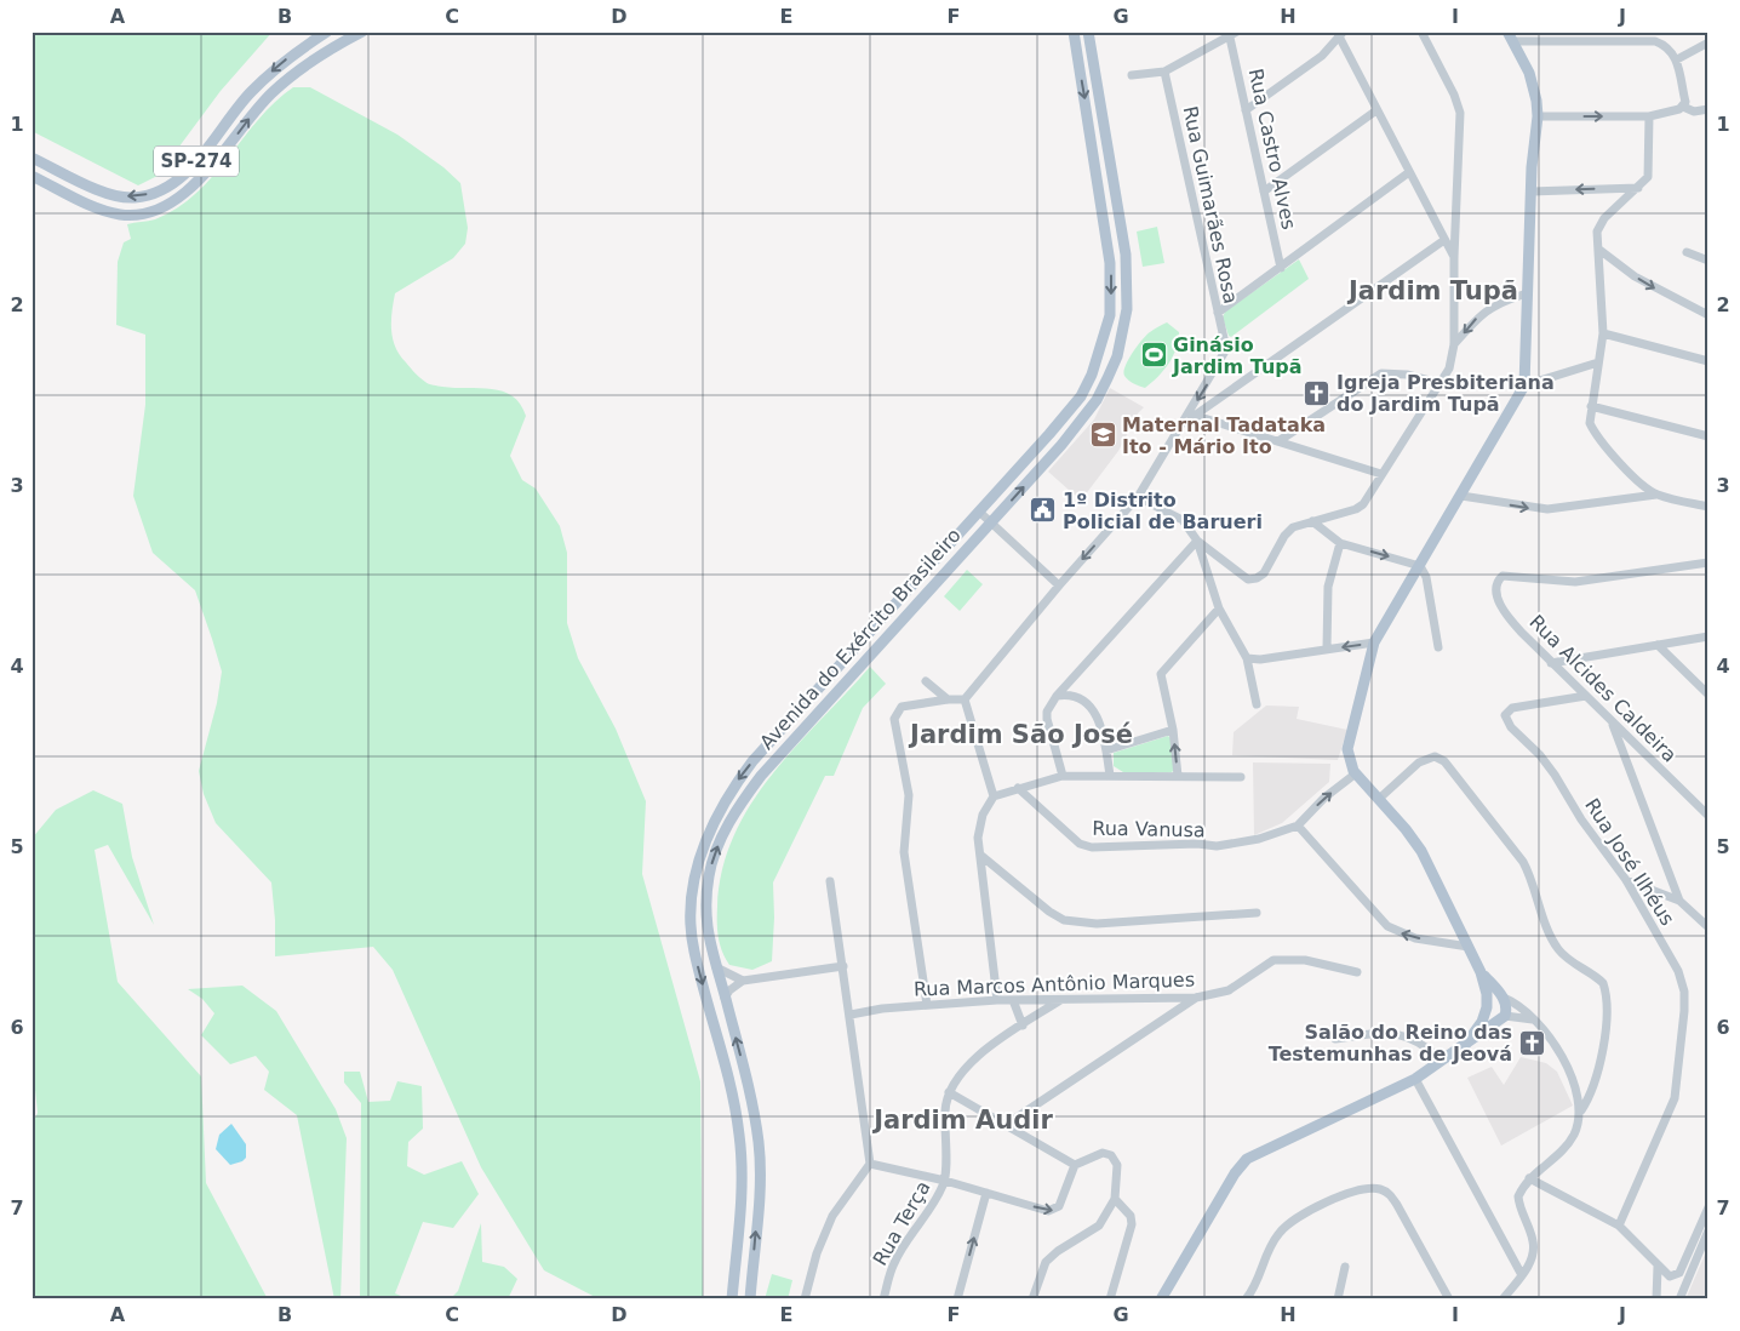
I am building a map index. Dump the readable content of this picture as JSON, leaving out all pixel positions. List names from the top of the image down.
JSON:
{
  "streets": {
    "main road": ["SP-274", "Avenida do Exército Brasileiro"],
    "street": [
      "Rua Castro Alves",
      "Rua Guimarães Rosa",
      "Rua Alcides Caldeira",
      "Rua Vanusa",
      "Rua José Ilhéus",
      "Rua Marcos Antônio Marques",
      "Rua Terça"
    ]
  },
  "crossings": [
    ["Rua Alcides Caldeira", "Rua José Ilhéus"],
    ["Rua Marcos Antônio Marques", "Rua Terça"]
  ],
  "districts": ["Jardim Tupã", "Jardim São José", "Jardim Audir"],
  "places": {
    "sports": ["Ginásio Jardim Tupã"],
    "church": ["Igreja Presbiteriana do Jardim Tupã", "Salão do Reino das Testemunhas de Jeová"],
    "school or university": ["Maternal Tadataka Ito - Mário Ito"],
    "public building": ["1º Distrito Policial de Barueri"]
  },
  "grid": {
    "columns": [
      "A",
      "B",
      "C",
      "D",
      "E",
      "F",
      "G",
      "H",
      "I",
      "J"
    ],
    "rows": [
      "1",
      "2",
      "3",
      "4",
      "5",
      "6",
      "7"
    ]
  }
}
